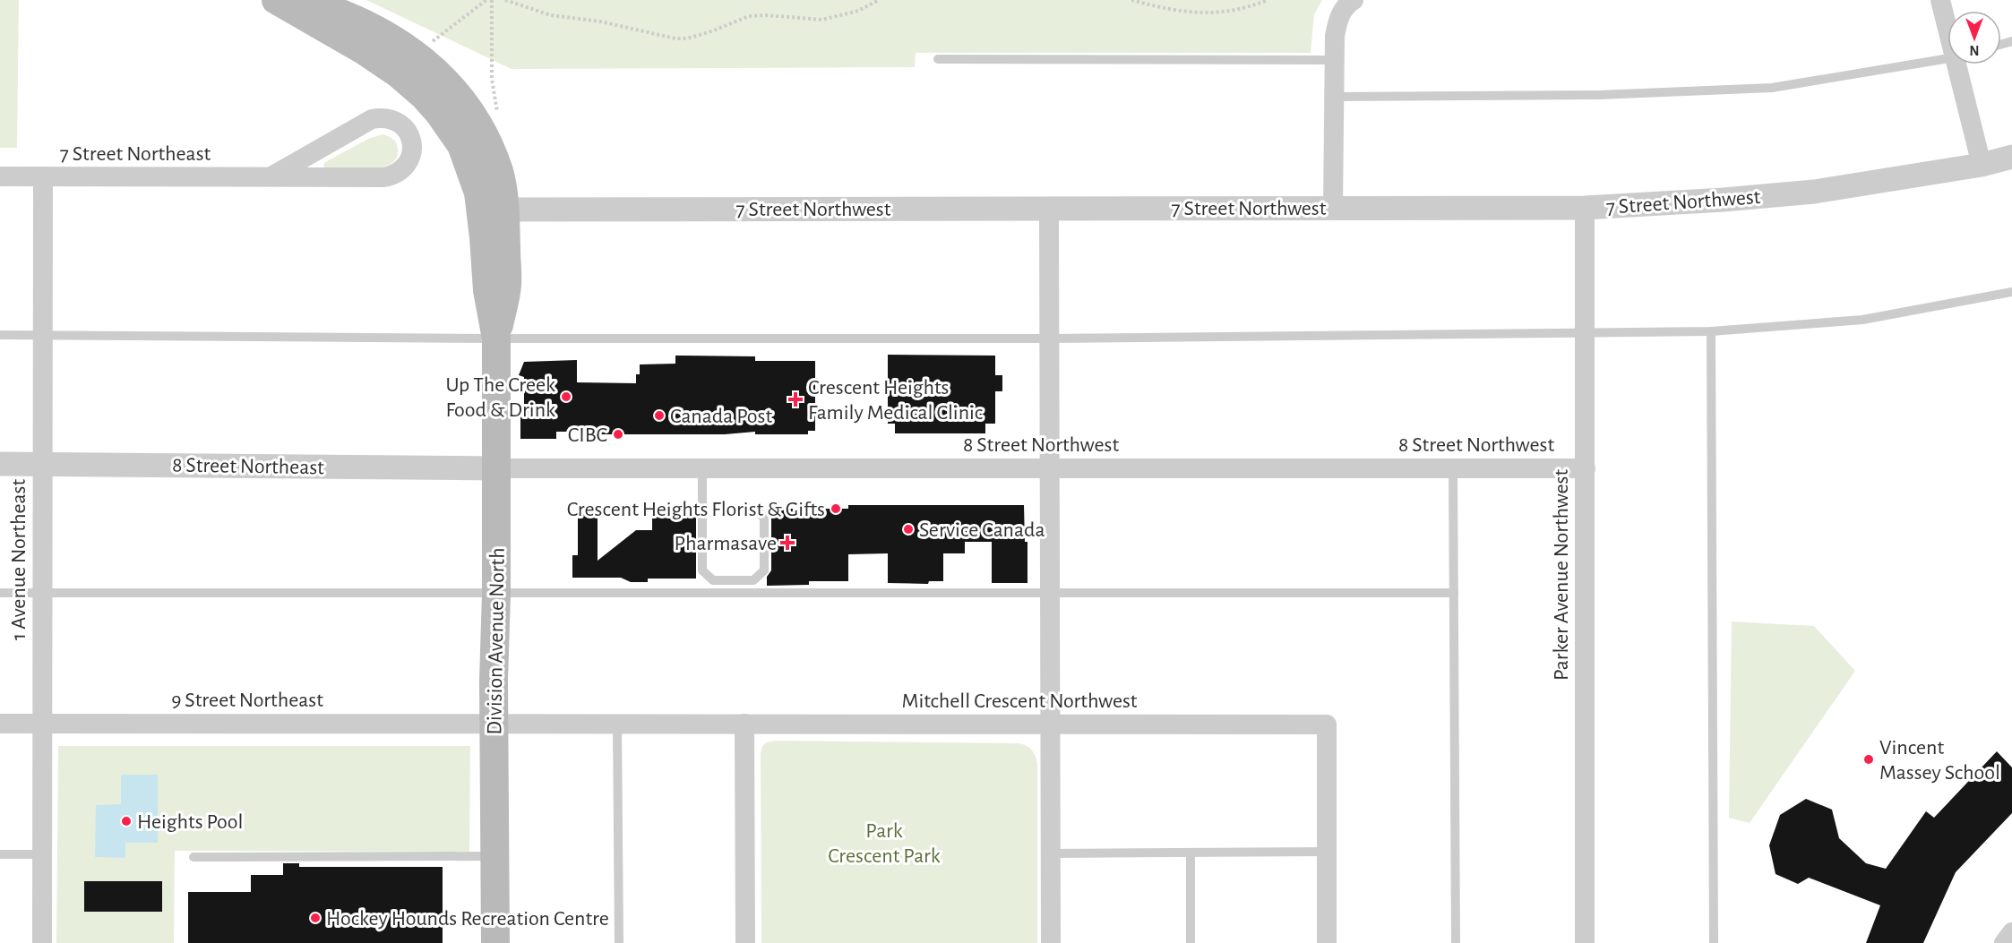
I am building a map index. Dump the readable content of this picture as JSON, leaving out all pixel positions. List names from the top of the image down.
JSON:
{
  "streets": {
    "main road": ["Division Avenue North"],
    "street": [
      "7 Street Northeast",
      "7 Street Northwest",
      "8 Street Northwest",
      "8 Street Northeast",
      "1 Avenue Northeast",
      "Parker Avenue Northwest",
      "9 Street Northeast",
      "Mitchell Crescent Northwest"
    ]
  },
  "crossings": [
    ["7 Street Northeast", "1 Avenue Northeast"],
    ["7 Street Northwest", "Parker Avenue Northwest"],
    ["7 Street Northwest", "Division Avenue North"],
    ["8 Street Northwest", "8 Street Northeast"],
    ["8 Street Northwest", "Parker Avenue Northwest"],
    ["8 Street Northwest", "Division Avenue North"],
    ["8 Street Northeast", "1 Avenue Northeast"],
    ["8 Street Northeast", "Division Avenue North"],
    ["1 Avenue Northeast", "9 Street Northeast"],
    ["Division Avenue North", "9 Street Northeast"],
    ["Division Avenue North", "Mitchell Crescent Northwest"],
    ["9 Street Northeast", "Mitchell Crescent Northwest"]
  ],
  "parks": ["Park Crescent Park"],
  "places": {
    "other": [
      "Up The Creek Food & Drink",
      "Canada Post",
      "CIBC",
      "Crescent Heights Florist & Gifts",
      "Service Canada",
      "Vincent Massey School",
      "Heights Pool",
      "Hockey Hounds Recreation Centre"
    ],
    "health": ["Crescent Heights Family Medical Clinic", "Pharmasave"]
  },
  "north": "bottom"
}
